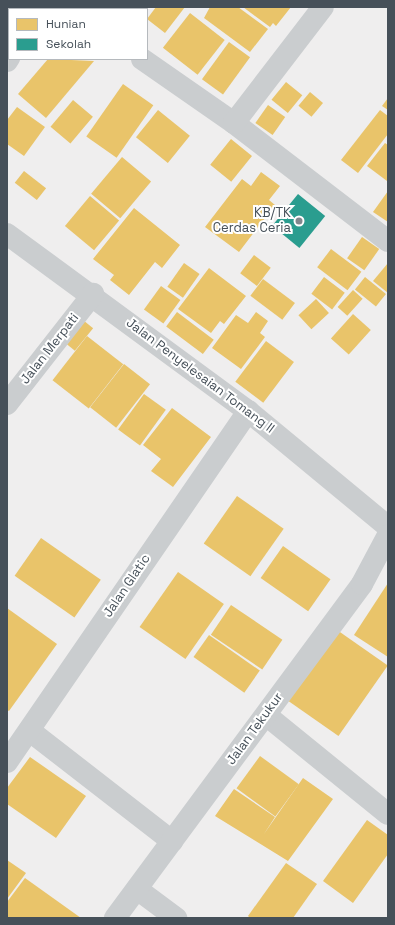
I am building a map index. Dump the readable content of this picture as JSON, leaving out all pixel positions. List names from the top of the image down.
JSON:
{
  "streets": {
    "street": [
      "Jalan Merpati",
      "Jalan Penyelesaian Tomang II",
      "Jalan Glatic",
      "Jalan Tekukur"
    ]
  },
  "crossings": [
    ["Jalan Merpati", "Jalan Penyelesaian Tomang II"],
    ["Jalan Penyelesaian Tomang II", "Jalan Glatic"]
  ],
  "places": ["KB/TK Cerdas Ceria"],
  "legend": ["Hunian", "Sekolah"]
}
